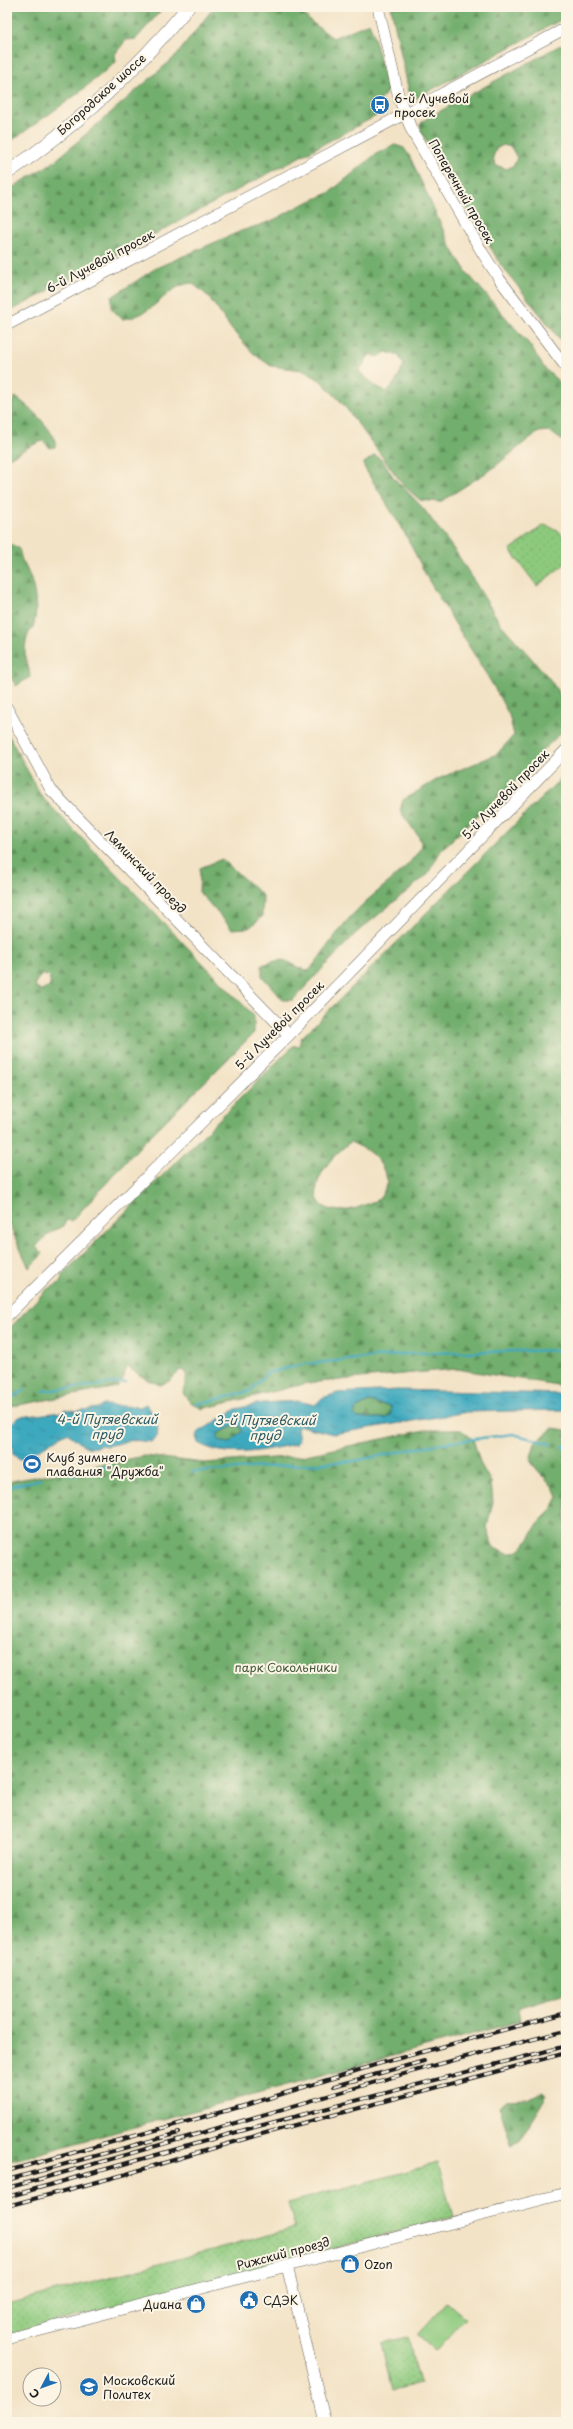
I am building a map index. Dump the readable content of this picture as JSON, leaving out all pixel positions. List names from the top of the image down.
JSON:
{
  "streets": {
    "main road": ["Богородское шоссе"],
    "street": [
      "Поперечный просек",
      "6-й Лучевой просек",
      "5-й Лучевой просек",
      "Ляминский проезд",
      "Рижский проезд"
    ]
  },
  "crossings": [
    ["Поперечный просек", "6-й Лучевой просек"],
    ["5-й Лучевой просек", "Ляминский проезд"]
  ],
  "water": ["4-й Путяевский пруд", "3-й Путяевский пруд"],
  "parks": ["парк Сокольники"],
  "places": {
    "bus stop": ["6-й Лучевой просек"],
    "sports": ["Клуб зимнего плавания \"Дружба\""],
    "shop": ["Ozon", "Диана"],
    "public building": ["СДЭК"],
    "school or university": ["Московский Политех"]
  },
  "north": "bottom left"
}
